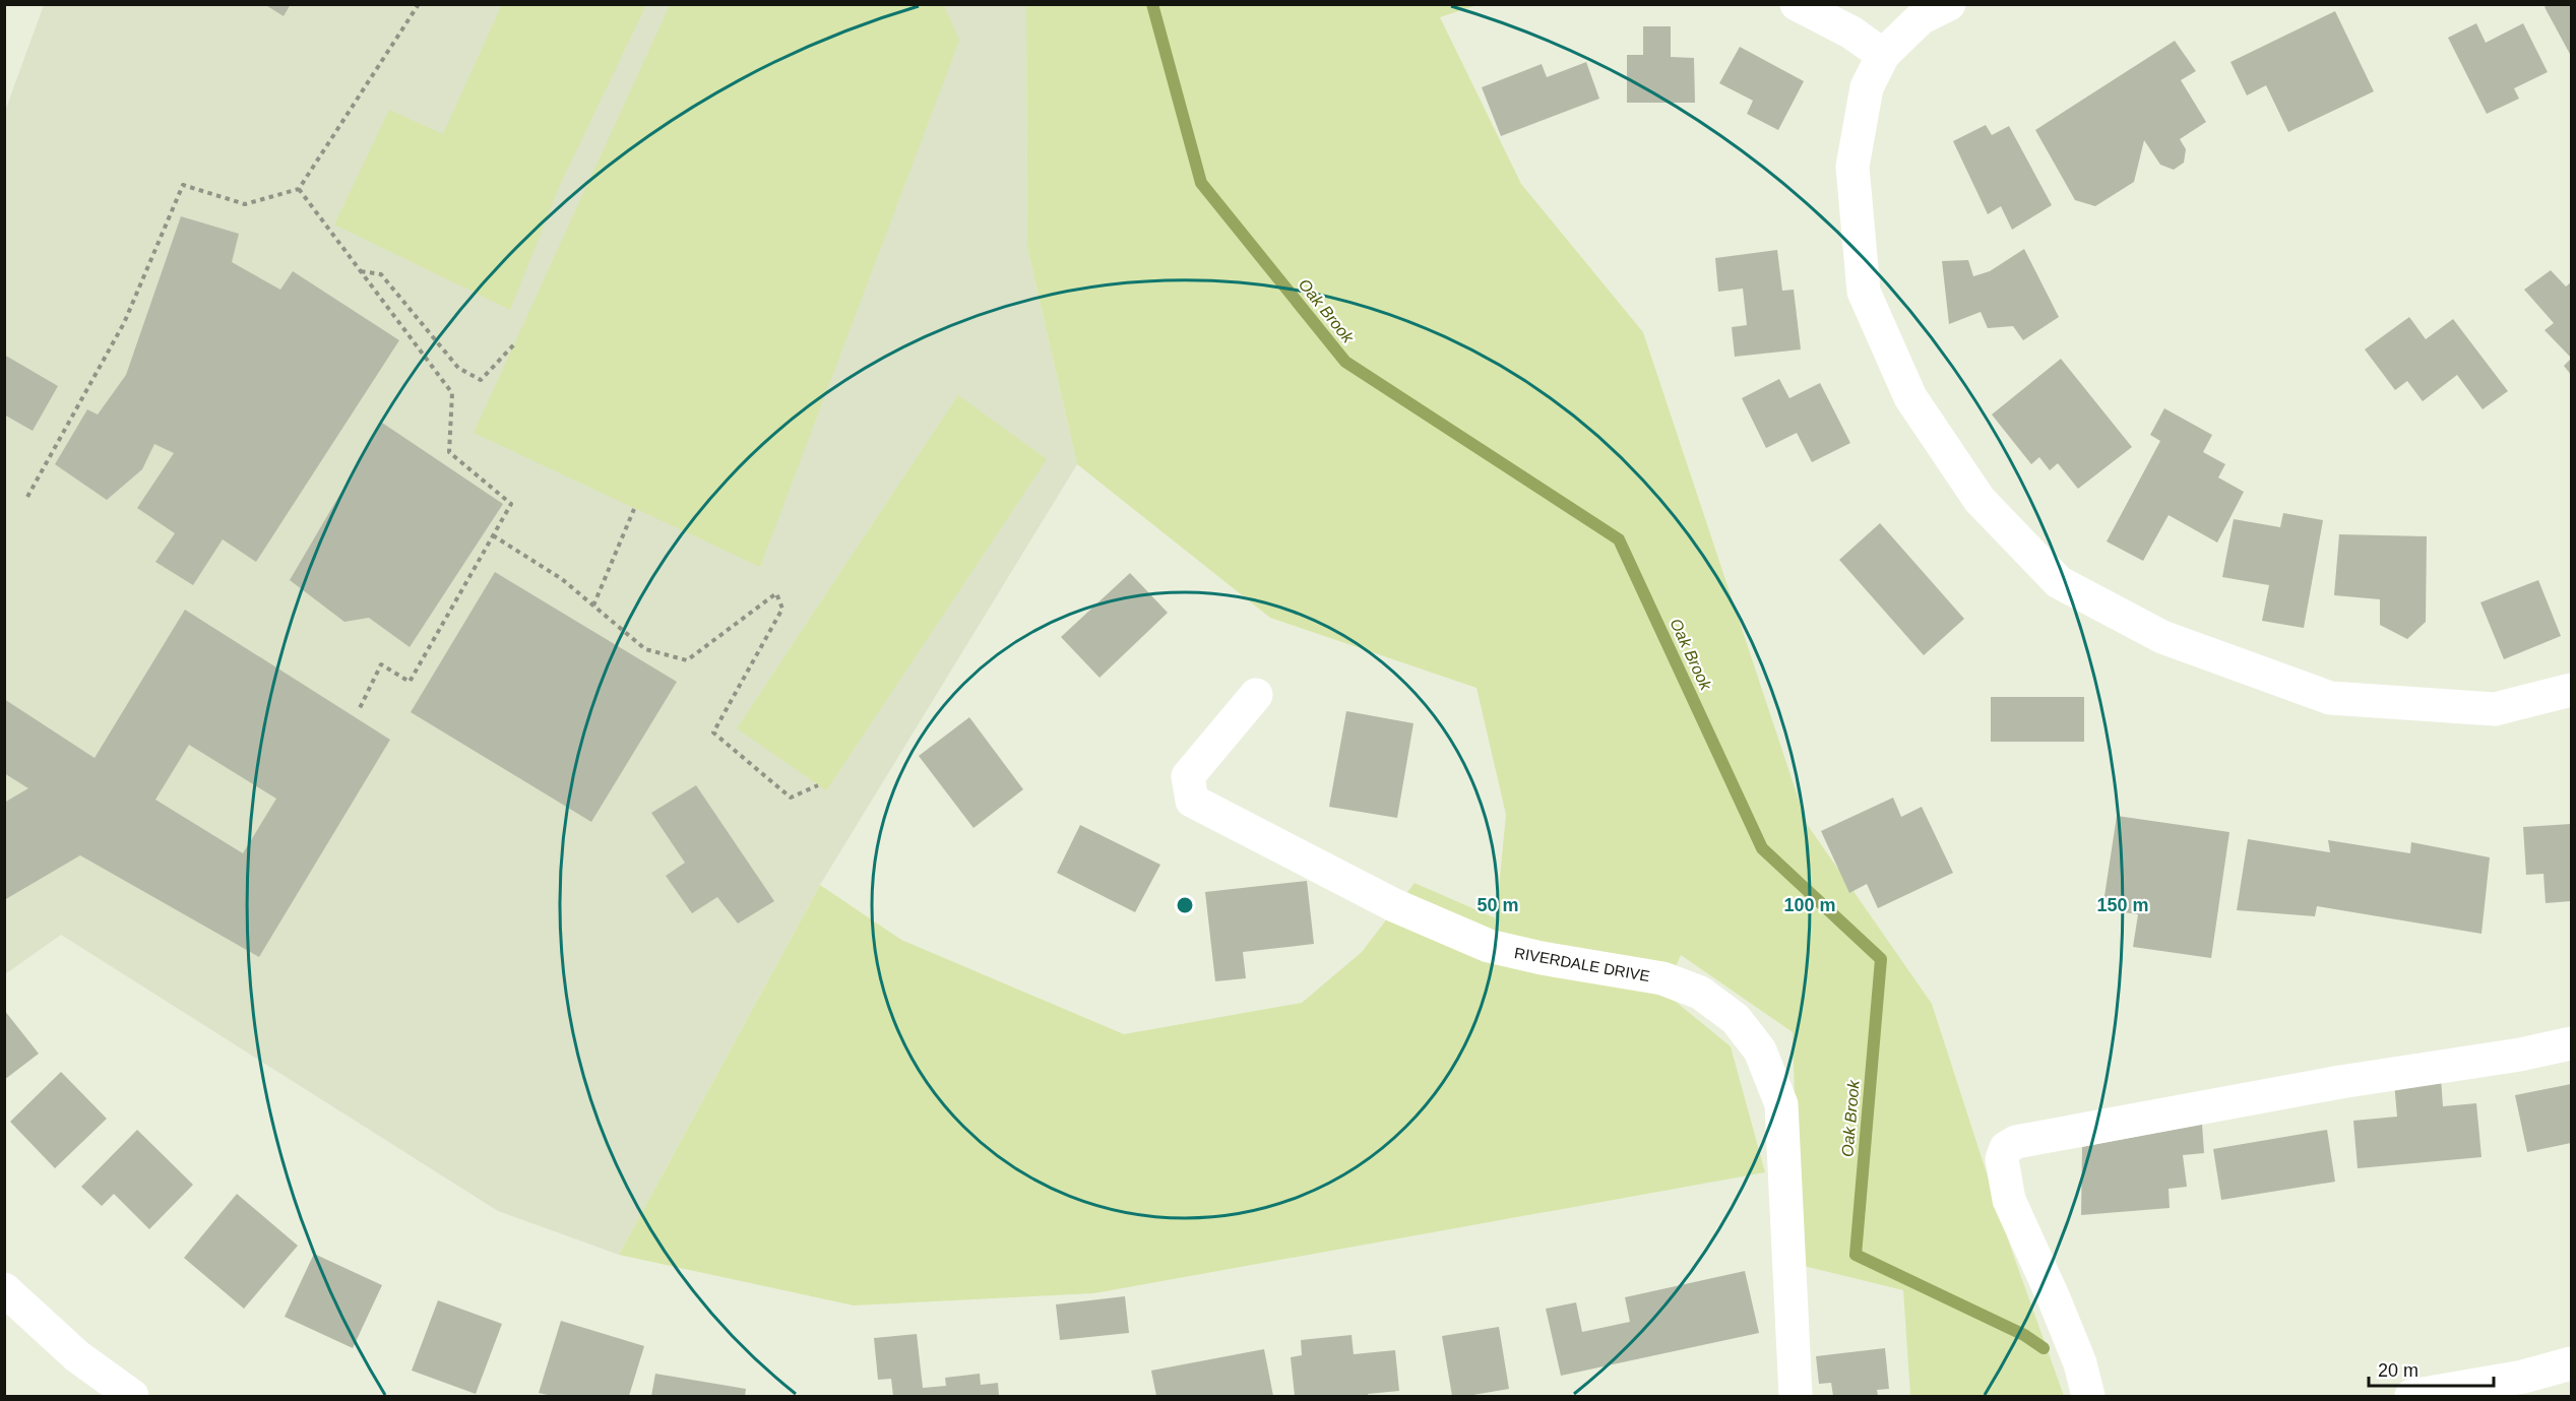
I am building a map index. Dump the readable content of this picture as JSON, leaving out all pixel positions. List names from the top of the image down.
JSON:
{
  "streets": {
    "street": ["RIVERDALE DRIVE"]
  },
  "water": ["Oak Brook"],
  "scale_bar": "20 m",
  "rings": ["50 m", "100 m", "150 m"]
}
